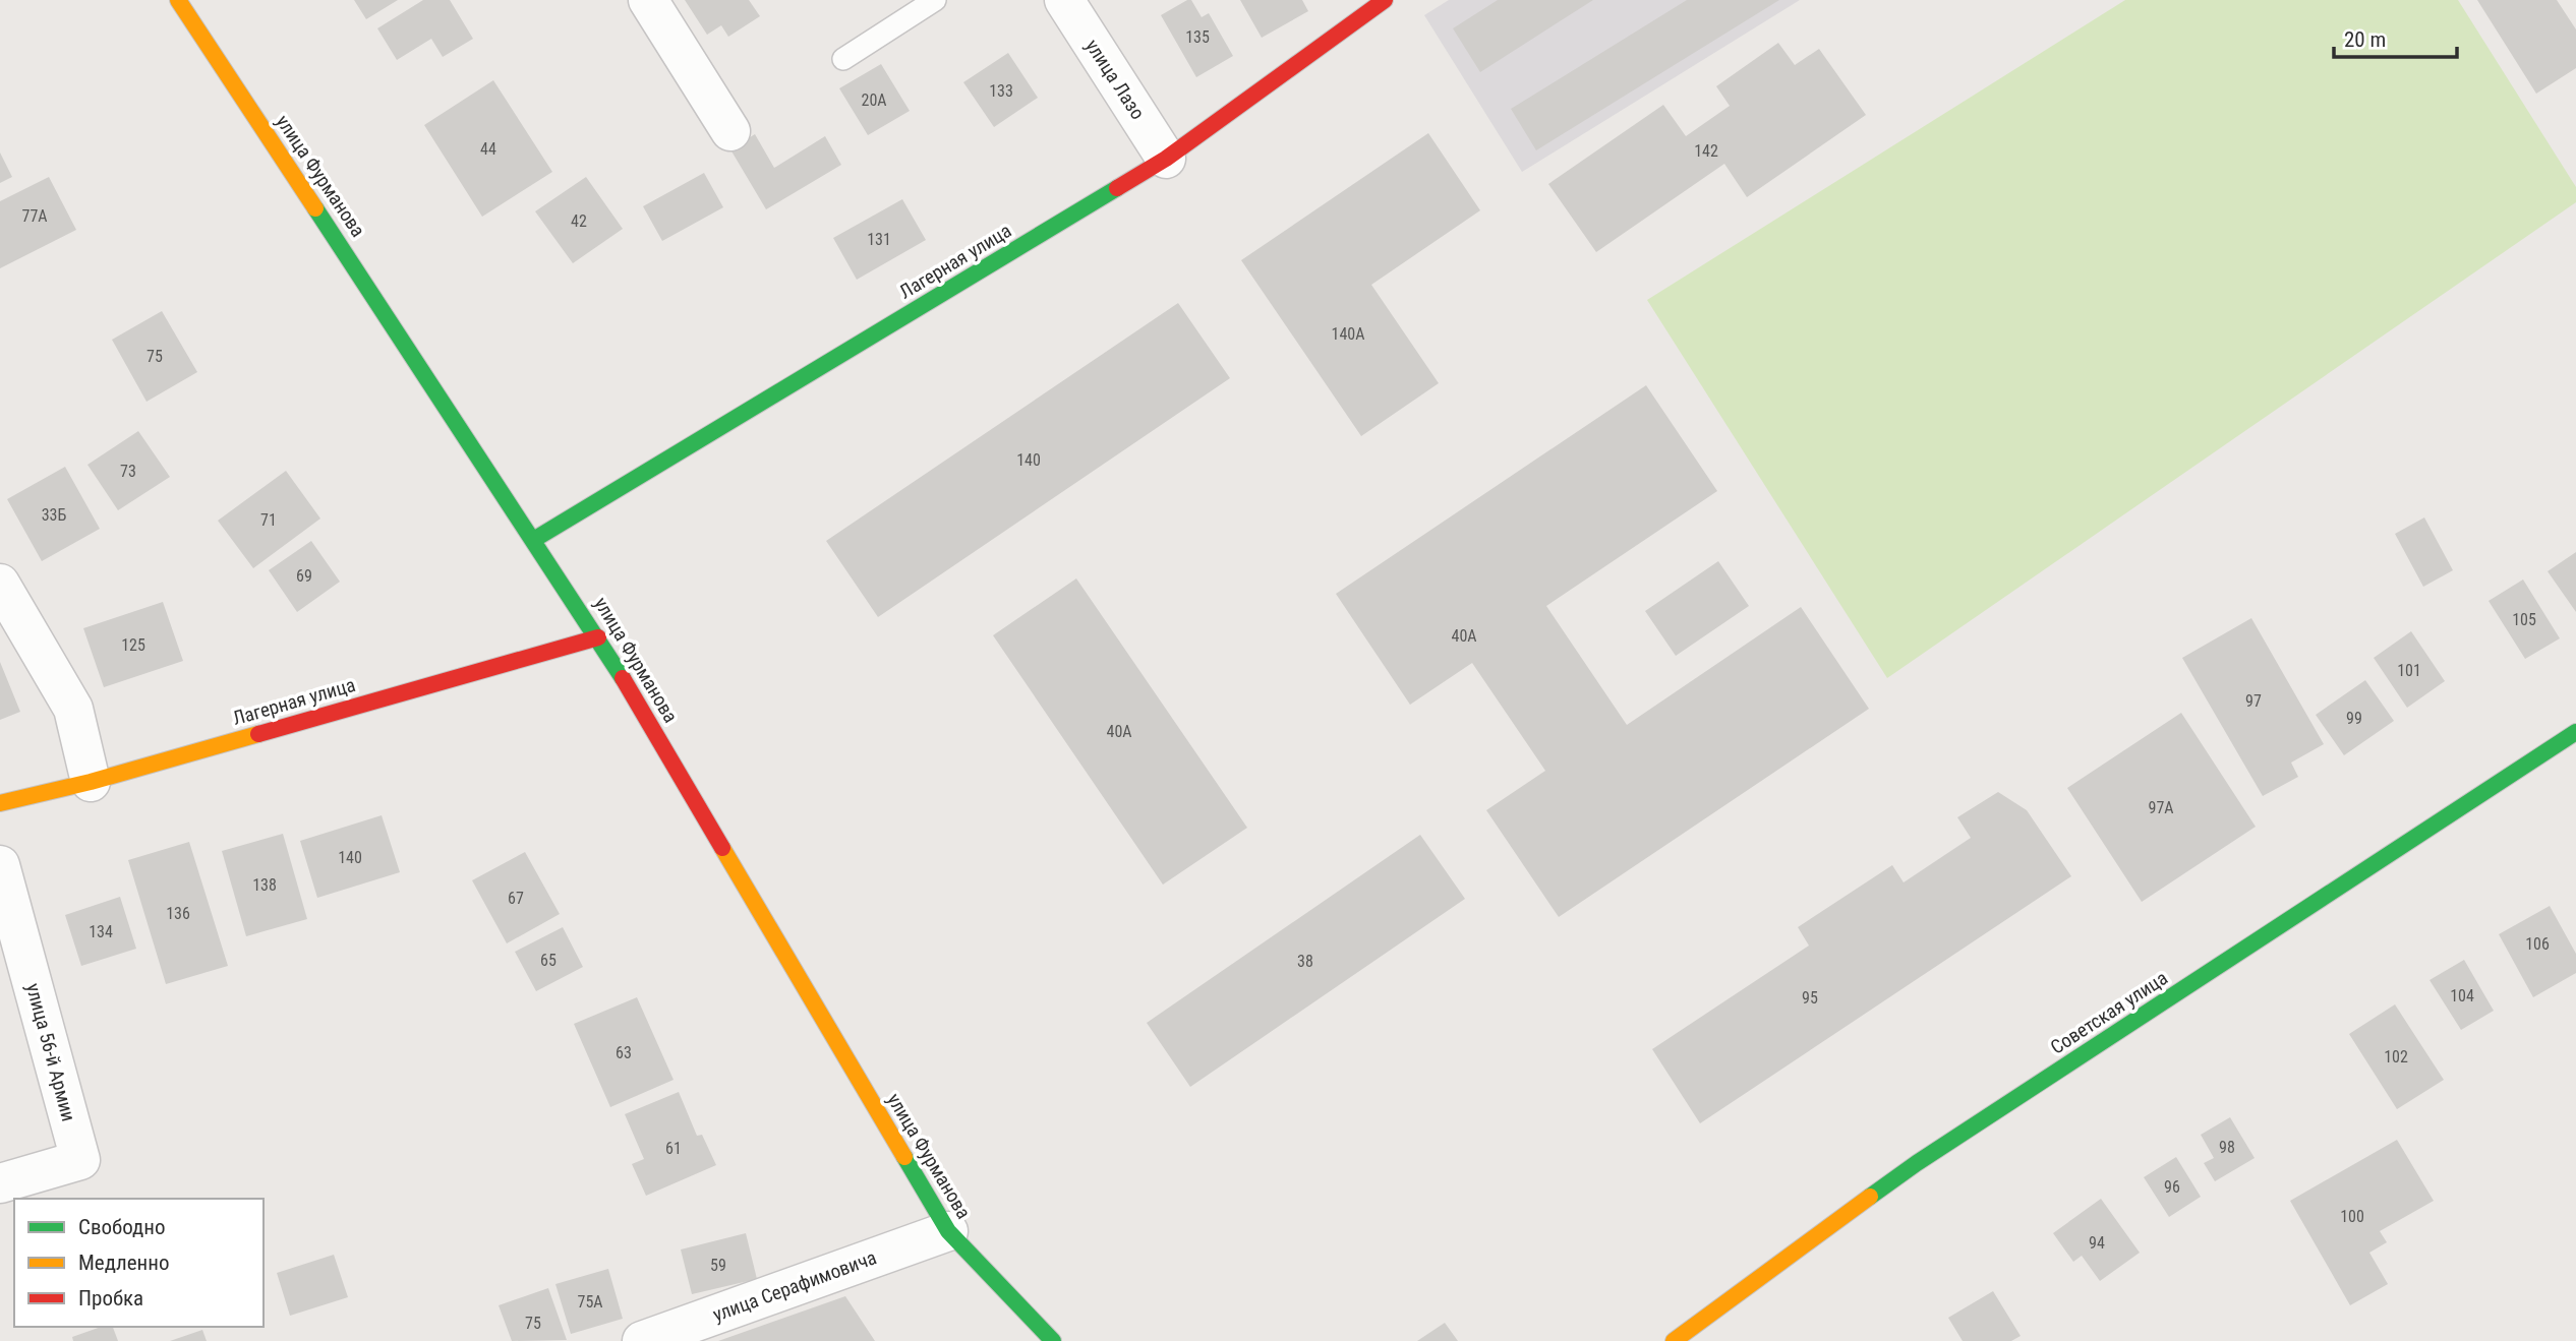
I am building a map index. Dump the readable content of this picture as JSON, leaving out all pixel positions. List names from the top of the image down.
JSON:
{
  "streets": {
    "street": [
      "улица Лазо",
      "улица Фурманова",
      "Лагерная улица",
      "Советская улица",
      "улица 56-й Армии",
      "улица Серафимовича"
    ]
  },
  "crossings": [
    ["улица Лазо", "Лагерная улица"],
    ["улица Фурманова", "Лагерная улица"],
    ["улица Фурманова", "улица Серафимовича"]
  ],
  "house_numbers": [
    "135",
    "133",
    "20А",
    "44",
    "142",
    "77А",
    "42",
    "131",
    "140А",
    "75",
    "140",
    "73",
    "33Б",
    "71",
    "69",
    "105",
    "40А",
    "125",
    "101",
    "97",
    "99",
    "40А",
    "97А",
    "140",
    "138",
    "67",
    "136",
    "134",
    "106",
    "65",
    "38",
    "104",
    "95",
    "63",
    "102",
    "98",
    "61",
    "96",
    "100",
    "94",
    "59",
    "75А",
    "75"
  ],
  "legend": ["Свободно", "Медленно", "Пробка"],
  "scale_bar": "20 m"
}
